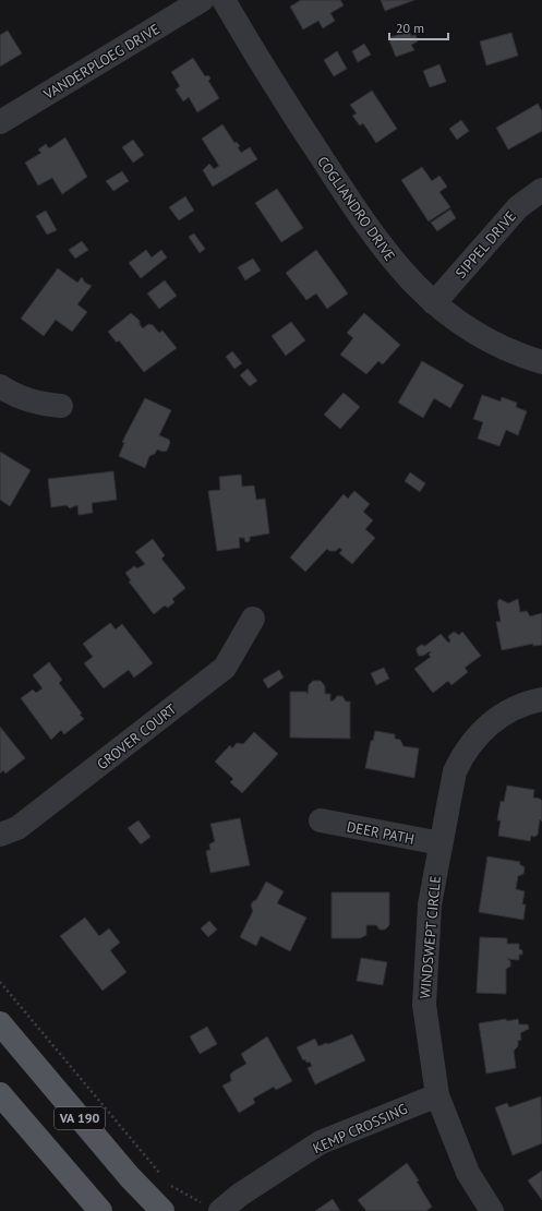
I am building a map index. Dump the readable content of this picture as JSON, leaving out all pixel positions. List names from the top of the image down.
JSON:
{
  "streets": {
    "main road": ["VA 190"],
    "street": [
      "VANDERPLOEG DRIVE",
      "COGLIANDRO DRIVE",
      "SIPPEL DRIVE",
      "GROVER COURT",
      "DEER PATH",
      "WINDSWEPT CIRCLE",
      "KEMP CROSSING"
    ]
  },
  "crossings": [
    ["COGLIANDRO DRIVE", "SIPPEL DRIVE"],
    ["DEER PATH", "WINDSWEPT CIRCLE"],
    ["WINDSWEPT CIRCLE", "KEMP CROSSING"]
  ],
  "scale_bar": "20 m"
}
